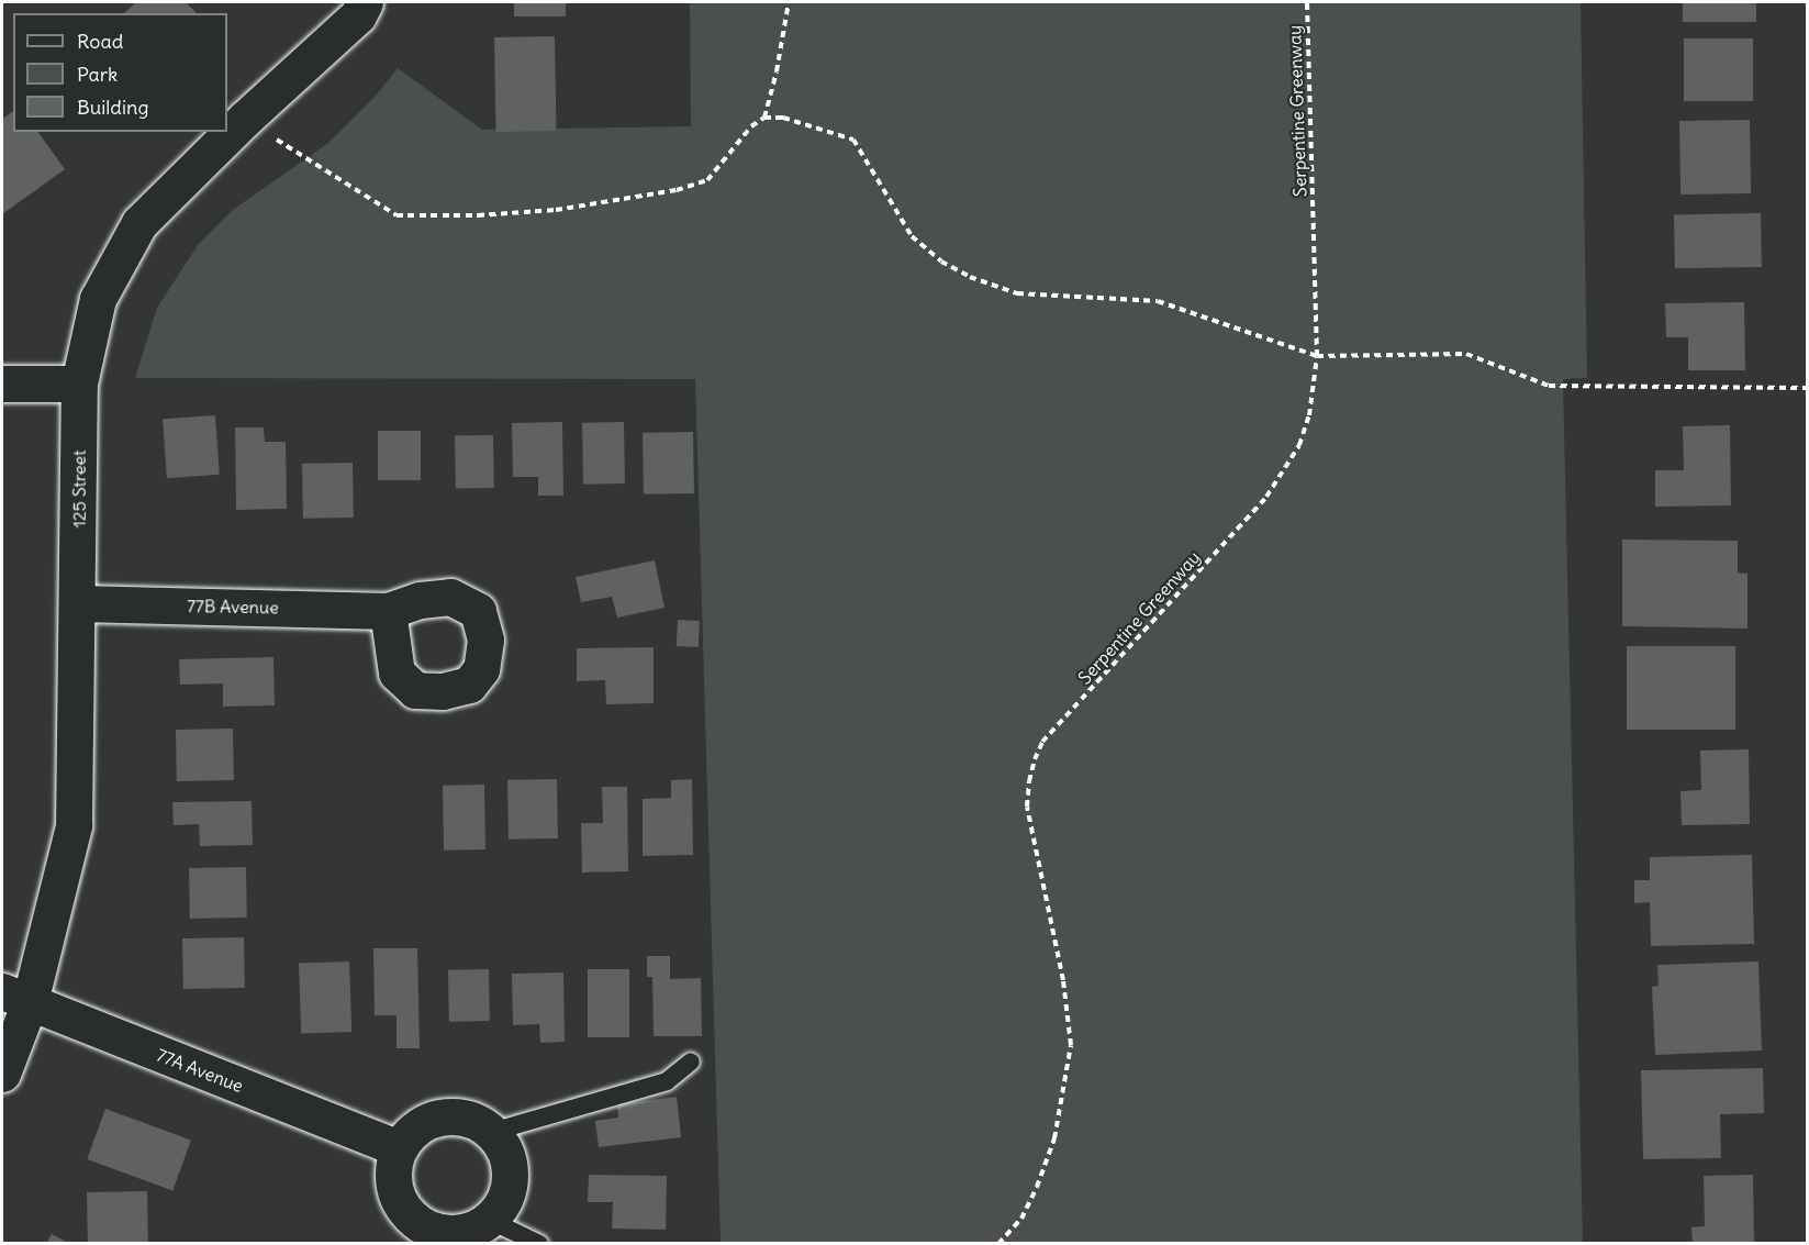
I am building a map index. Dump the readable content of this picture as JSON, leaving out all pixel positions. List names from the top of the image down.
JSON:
{
  "streets": {
    "street": ["125 Street", "77B Avenue", "77A Avenue"],
    "path": ["Serpentine Greenway"]
  },
  "crossings": [
    ["125 Street", "77B Avenue"],
    ["125 Street", "77A Avenue"]
  ],
  "legend": ["Road", "Park", "Building"]
}
